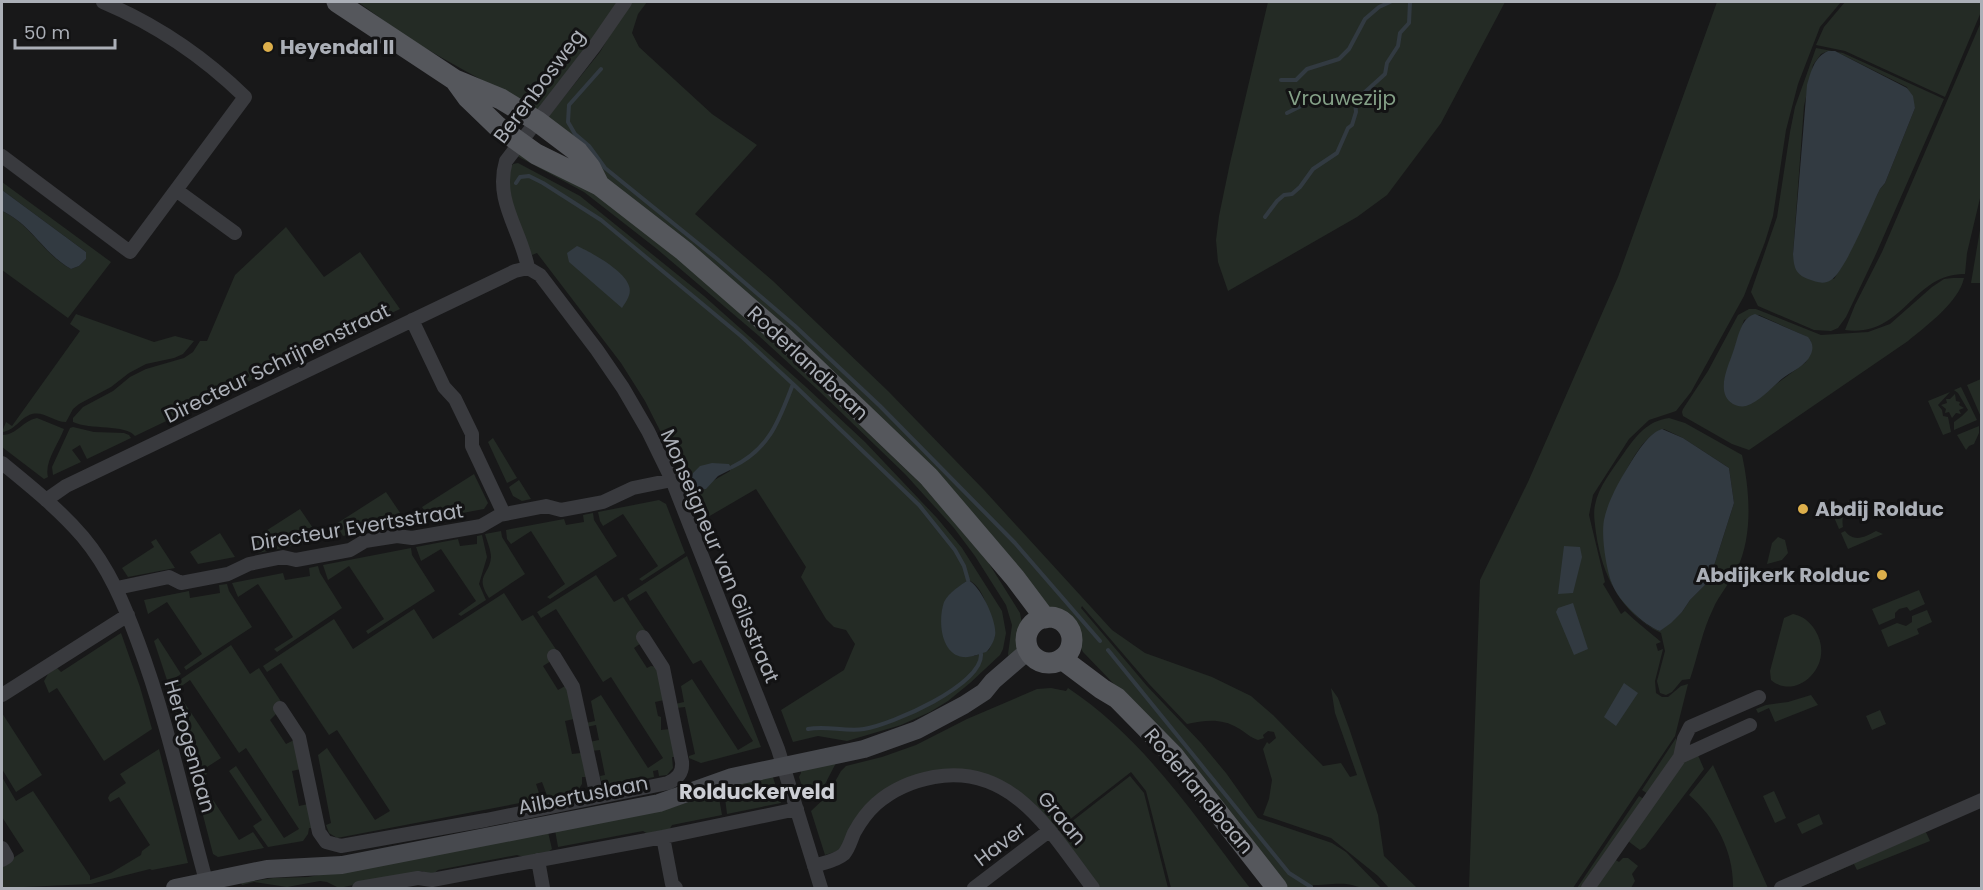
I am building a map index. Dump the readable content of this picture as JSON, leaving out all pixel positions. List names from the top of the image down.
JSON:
{
  "streets": {
    "main road": ["Roderlandbaan", "Ailbertuslaan"],
    "street": [
      "Berenbosweg",
      "Directeur Schrijnenstraat",
      "Directeur Evertsstraat",
      "Monseigneur van Gilsstraat",
      "Hertogenlaan",
      "Graan",
      "Haver"
    ]
  },
  "crossings": [
    ["Berenbosweg", "Directeur Schrijnenstraat"],
    ["Berenbosweg", "Roderlandbaan"],
    ["Berenbosweg", "Monseigneur van Gilsstraat"],
    ["Directeur Schrijnenstraat", "Monseigneur van Gilsstraat"],
    ["Directeur Schrijnenstraat", "Hertogenlaan"],
    ["Roderlandbaan", "Ailbertuslaan"],
    ["Directeur Evertsstraat", "Monseigneur van Gilsstraat"],
    ["Directeur Evertsstraat", "Hertogenlaan"],
    ["Monseigneur van Gilsstraat", "Ailbertuslaan"],
    ["Monseigneur van Gilsstraat", "Graan"],
    ["Hertogenlaan", "Ailbertuslaan"],
    ["Graan", "Haver"]
  ],
  "districts": ["Rolduckerveld"],
  "parks": ["Vrouwezijp"],
  "places": ["Heyendal II", "Abdij Rolduc", "Abdijkerk Rolduc"],
  "scale_bar": "50 m"
}
